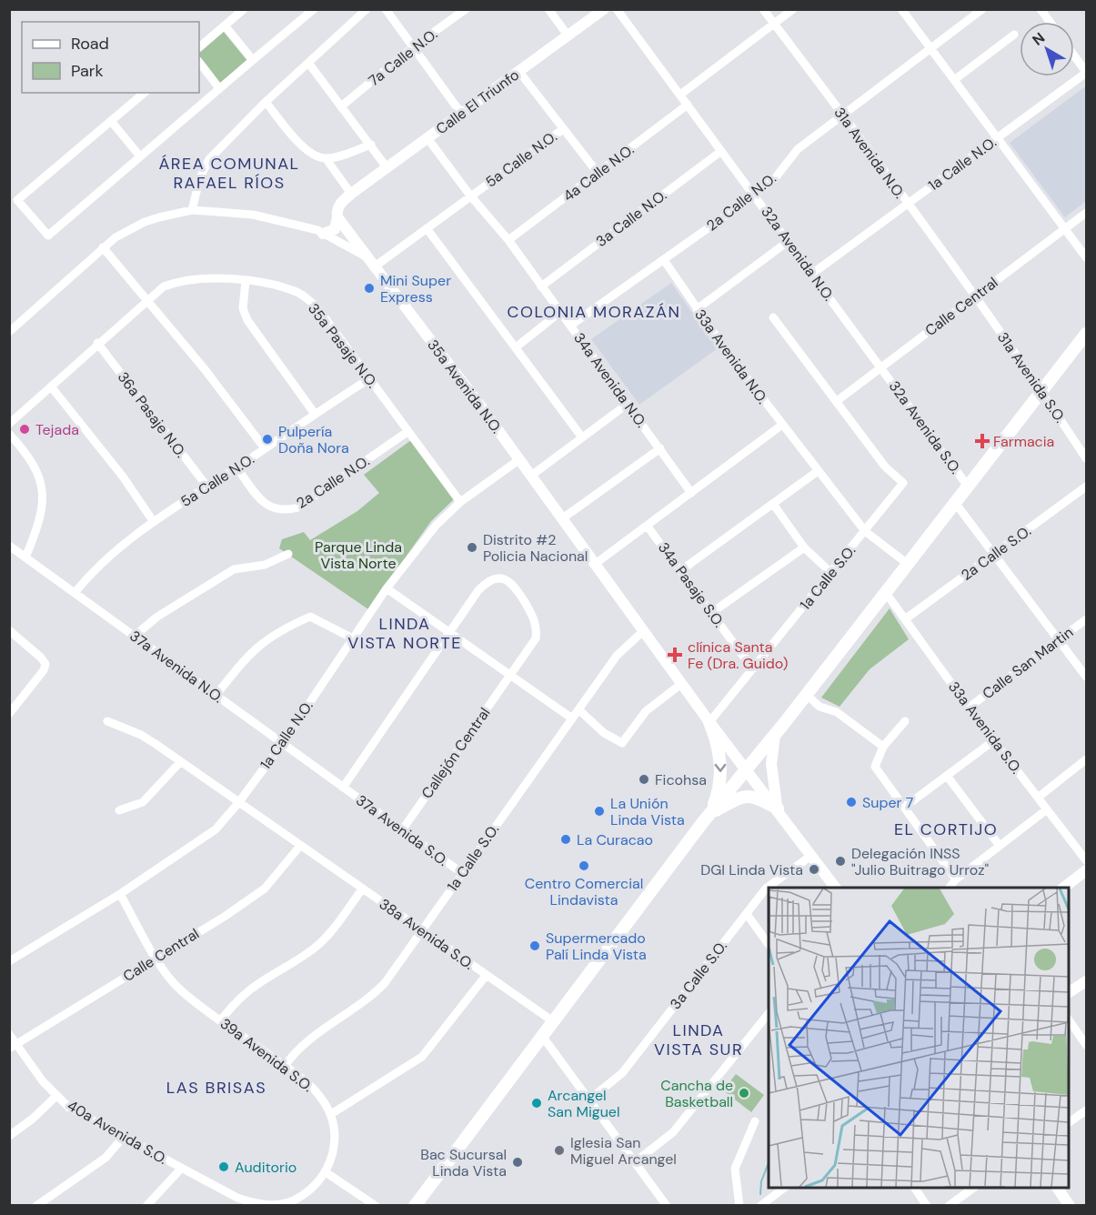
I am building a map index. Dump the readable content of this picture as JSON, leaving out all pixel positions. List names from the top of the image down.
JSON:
{
  "streets": {
    "main road": ["Calle El Triunfo", "35a Avenida N.O."],
    "street": [
      "7a Calle N.O.",
      "31a Avenida N.O.",
      "5a Calle N.O.",
      "1a Calle N.O.",
      "4a Calle N.O.",
      "2a Calle N.O.",
      "3a Calle N.O.",
      "32a Avenida N.O.",
      "Calle Central",
      "35a Pasaje N.O.",
      "33a Avenida N.O.",
      "31a Avenida S.O.",
      "34a Avenida N.O.",
      "36a Pasaje N.O.",
      "32a Avenida S.O.",
      "2a Calle S.O.",
      "1a Calle S.O.",
      "34a Pasaje S.O.",
      "Calle San Martin",
      "37a Avenida N.O.",
      "33a Avenida S.O.",
      "Callejón Central",
      "37a Avenida S.O.",
      "38a Avenida S.O.",
      "3a Calle S.O.",
      "39a Avenida S.O.",
      "40a Avenida S.O."
    ]
  },
  "crossings": [
    ["Calle El Triunfo", "34a Avenida N.O."],
    ["Calle El Triunfo", "35a Avenida N.O."],
    ["31a Avenida N.O.", "1a Calle N.O."],
    ["31a Avenida N.O.", "2a Calle N.O."],
    ["31a Avenida N.O.", "Calle Central"],
    ["31a Avenida N.O.", "31a Avenida S.O."],
    ["5a Calle N.O.", "2a Calle N.O."],
    ["5a Calle N.O.", "35a Pasaje N.O."],
    ["5a Calle N.O.", "34a Avenida N.O."],
    ["5a Calle N.O.", "35a Avenida N.O."],
    ["5a Calle N.O.", "36a Pasaje N.O."],
    ["5a Calle N.O.", "37a Avenida N.O."],
    ["1a Calle N.O.", "32a Avenida N.O."],
    ["1a Calle N.O.", "35a Pasaje N.O."],
    ["1a Calle N.O.", "35a Avenida N.O."],
    ["1a Calle N.O.", "37a Avenida N.O."],
    ["1a Calle N.O.", "38a Avenida S.O."],
    ["1a Calle N.O.", "39a Avenida S.O."],
    ["4a Calle N.O.", "32a Avenida N.O."],
    ["4a Calle N.O.", "34a Avenida N.O."],
    ["2a Calle N.O.", "32a Avenida N.O."],
    ["2a Calle N.O.", "35a Pasaje N.O."],
    ["2a Calle N.O.", "33a Avenida N.O."],
    ["2a Calle N.O.", "34a Avenida N.O."],
    ["3a Calle N.O.", "32a Avenida N.O."],
    ["3a Calle N.O.", "34a Avenida N.O."],
    ["32a Avenida N.O.", "Calle Central"],
    ["32a Avenida N.O.", "32a Avenida S.O."],
    ["Calle Central", "31a Avenida S.O."],
    ["Calle Central", "32a Avenida S.O."],
    ["Calle Central", "1a Calle S.O."],
    ["Calle Central", "38a Avenida S.O."],
    ["Calle Central", "39a Avenida S.O."],
    ["Calle Central", "40a Avenida S.O."],
    ["35a Pasaje N.O.", "36a Pasaje N.O."],
    ["35a Avenida N.O.", "1a Calle S.O."],
    ["2a Calle S.O.", "33a Avenida S.O."],
    ["1a Calle S.O.", "34a Pasaje S.O."],
    ["1a Calle S.O.", "37a Avenida S.O."],
    ["1a Calle S.O.", "38a Avenida S.O."],
    ["1a Calle S.O.", "39a Avenida S.O."],
    ["Calle San Martin", "33a Avenida S.O."],
    ["37a Avenida N.O.", "37a Avenida S.O."],
    ["Callejón Central", "37a Avenida S.O."]
  ],
  "districts": [
    "ÁREA COMUNAL RAFAEL RÍOS",
    "COLONIA MORAZÁN",
    "LINDA VISTA NORTE",
    "EL CORTIJO",
    "LINDA VISTA SUR",
    "LAS BRISAS"
  ],
  "parks": ["Parque Linda Vista Norte"],
  "places": {
    "other": [
      "Mini Super Express",
      "Tejada",
      "Pulpería Doña Nora",
      "Distrito #2 Policia Nacional",
      "Ficohsa",
      "Super 7",
      "La Unión Linda Vista",
      "La Curacao",
      "Delegación INSS \"Julio Buitrago Urroz\"",
      "Centro Comercial Lindavista",
      "DGI Linda Vista",
      "Supermercado Palí Linda Vista",
      "Cancha de Basketball",
      "Arcangel San Miguel",
      "Iglesia San Miguel Arcangel",
      "Bac Sucursal Linda Vista",
      "Auditorio"
    ],
    "health": ["Farmacia", "clínica Santa Fe (Dra. Guido)"]
  },
  "legend": ["Road", "Park"],
  "north": "top left"
}
